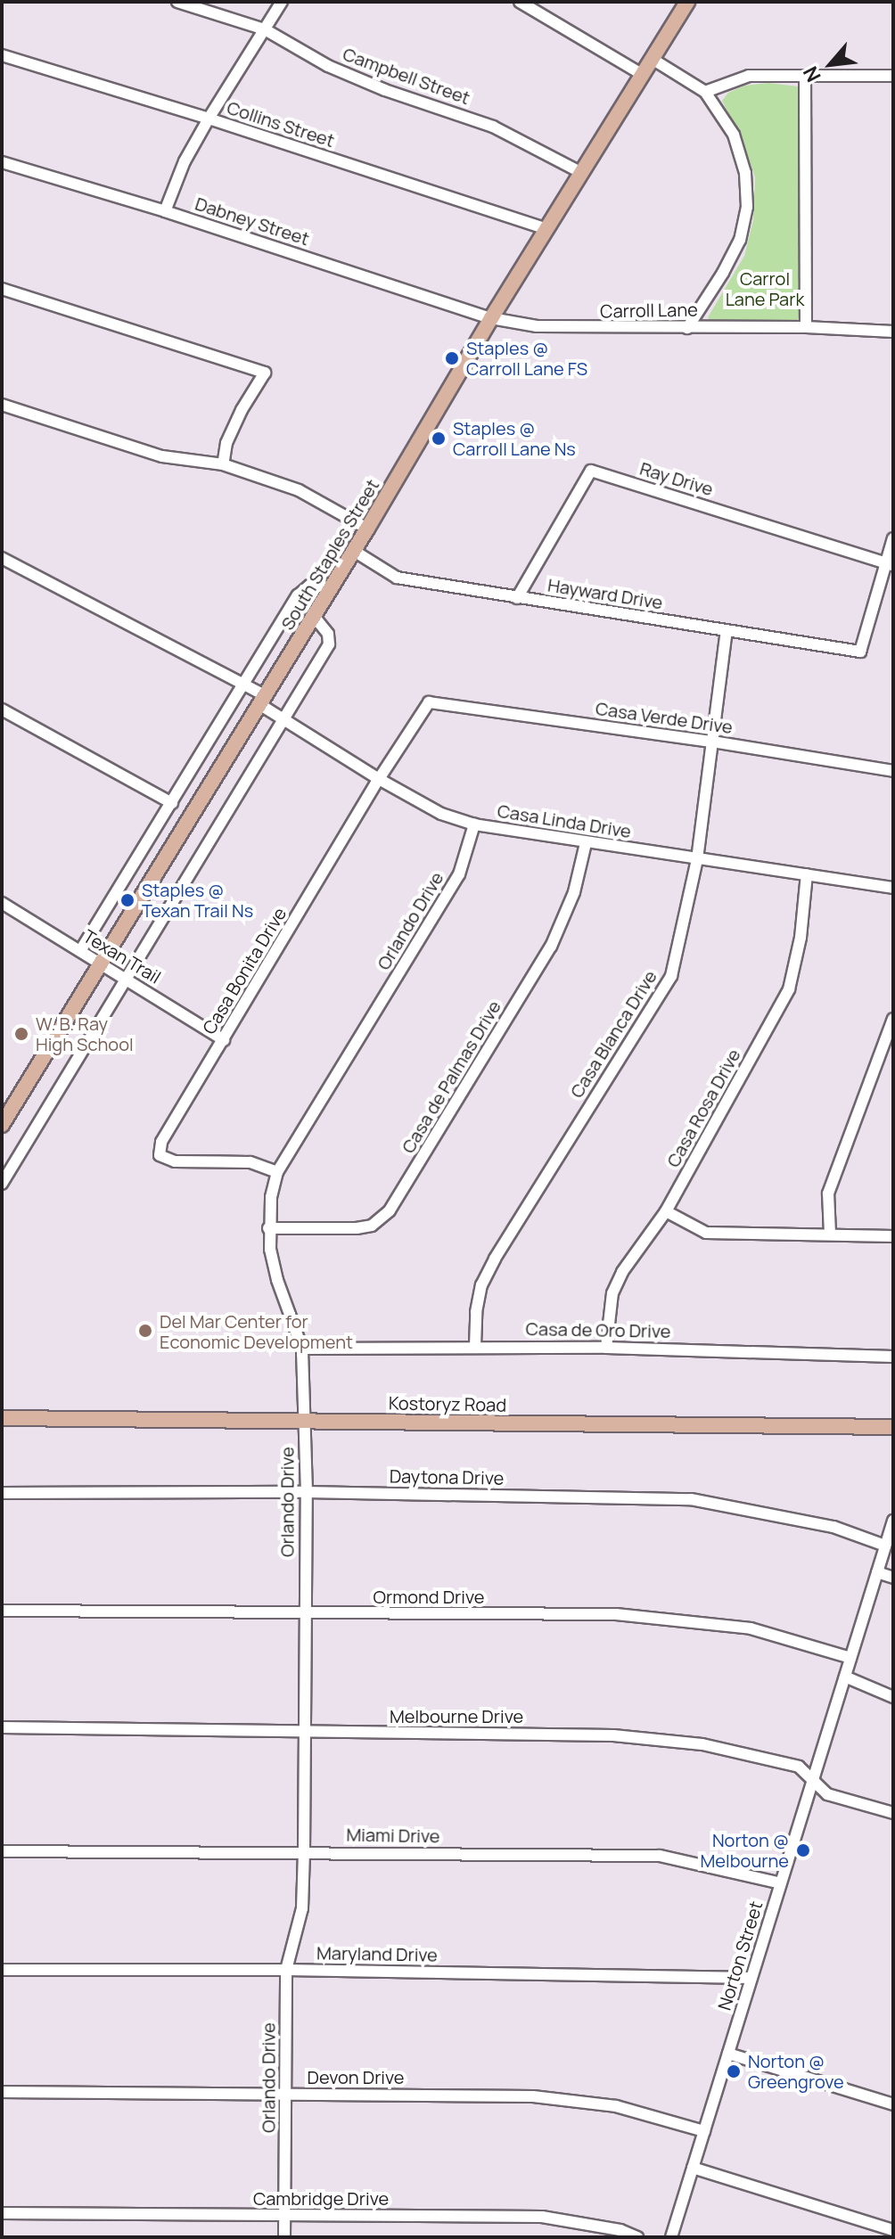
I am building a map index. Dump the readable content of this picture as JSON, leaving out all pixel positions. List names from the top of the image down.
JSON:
{
  "streets": {
    "main road": ["South Staples Street", "Kostoryz Road"],
    "street": [
      "Campbell Street",
      "Collins Street",
      "Dabney Street",
      "Carroll Lane",
      "Ray Drive",
      "Hayward Drive",
      "Casa Verde Drive",
      "Casa Linda Drive",
      "Orlando Drive",
      "Texan Trail",
      "Casa Bonita Drive",
      "Casa Blanca Drive",
      "Casa de Palmas Drive",
      "Casa Rosa Drive",
      "Casa de Oro Drive",
      "Daytona Drive",
      "Ormond Drive",
      "Melbourne Drive",
      "Miami Drive",
      "Maryland Drive",
      "Norton Street",
      "Devon Drive",
      "Cambridge Drive"
    ]
  },
  "crossings": [
    ["Campbell Street", "South Staples Street"],
    ["Collins Street", "South Staples Street"],
    ["Dabney Street", "Carroll Lane"],
    ["Dabney Street", "South Staples Street"],
    ["Carroll Lane", "South Staples Street"],
    ["Ray Drive", "Hayward Drive"],
    ["South Staples Street", "Hayward Drive"],
    ["South Staples Street", "Casa Linda Drive"],
    ["South Staples Street", "Texan Trail"],
    ["Hayward Drive", "Casa Blanca Drive"],
    ["Casa Verde Drive", "Casa Bonita Drive"],
    ["Casa Verde Drive", "Casa Blanca Drive"],
    ["Casa Linda Drive", "Orlando Drive"],
    ["Casa Linda Drive", "Casa Bonita Drive"],
    ["Casa Linda Drive", "Casa Blanca Drive"],
    ["Casa Linda Drive", "Casa de Palmas Drive"],
    ["Casa Linda Drive", "Casa Rosa Drive"],
    ["Orlando Drive", "Casa Bonita Drive"],
    ["Orlando Drive", "Casa de Palmas Drive"],
    ["Orlando Drive", "Casa de Oro Drive"],
    ["Orlando Drive", "Kostoryz Road"],
    ["Orlando Drive", "Daytona Drive"],
    ["Orlando Drive", "Ormond Drive"],
    ["Orlando Drive", "Melbourne Drive"],
    ["Orlando Drive", "Miami Drive"],
    ["Orlando Drive", "Maryland Drive"],
    ["Orlando Drive", "Devon Drive"],
    ["Orlando Drive", "Cambridge Drive"],
    ["Texan Trail", "Casa Bonita Drive"],
    ["Casa Blanca Drive", "Casa de Oro Drive"],
    ["Casa Rosa Drive", "Casa de Oro Drive"],
    ["Daytona Drive", "Norton Street"],
    ["Ormond Drive", "Norton Street"],
    ["Melbourne Drive", "Norton Street"],
    ["Miami Drive", "Norton Street"],
    ["Maryland Drive", "Norton Street"],
    ["Norton Street", "Devon Drive"]
  ],
  "parks": ["Carrol Lane Park"],
  "places": [
    "Staples @ Carroll Lane FS",
    "Staples @ Carroll Lane Ns",
    "Staples @ Texan Trail Ns",
    "W. B. Ray High School",
    "Del Mar Center for Economic Development",
    "Norton @ Melbourne",
    "Norton @ Greengrove"
  ],
  "north": "bottom left"
}
